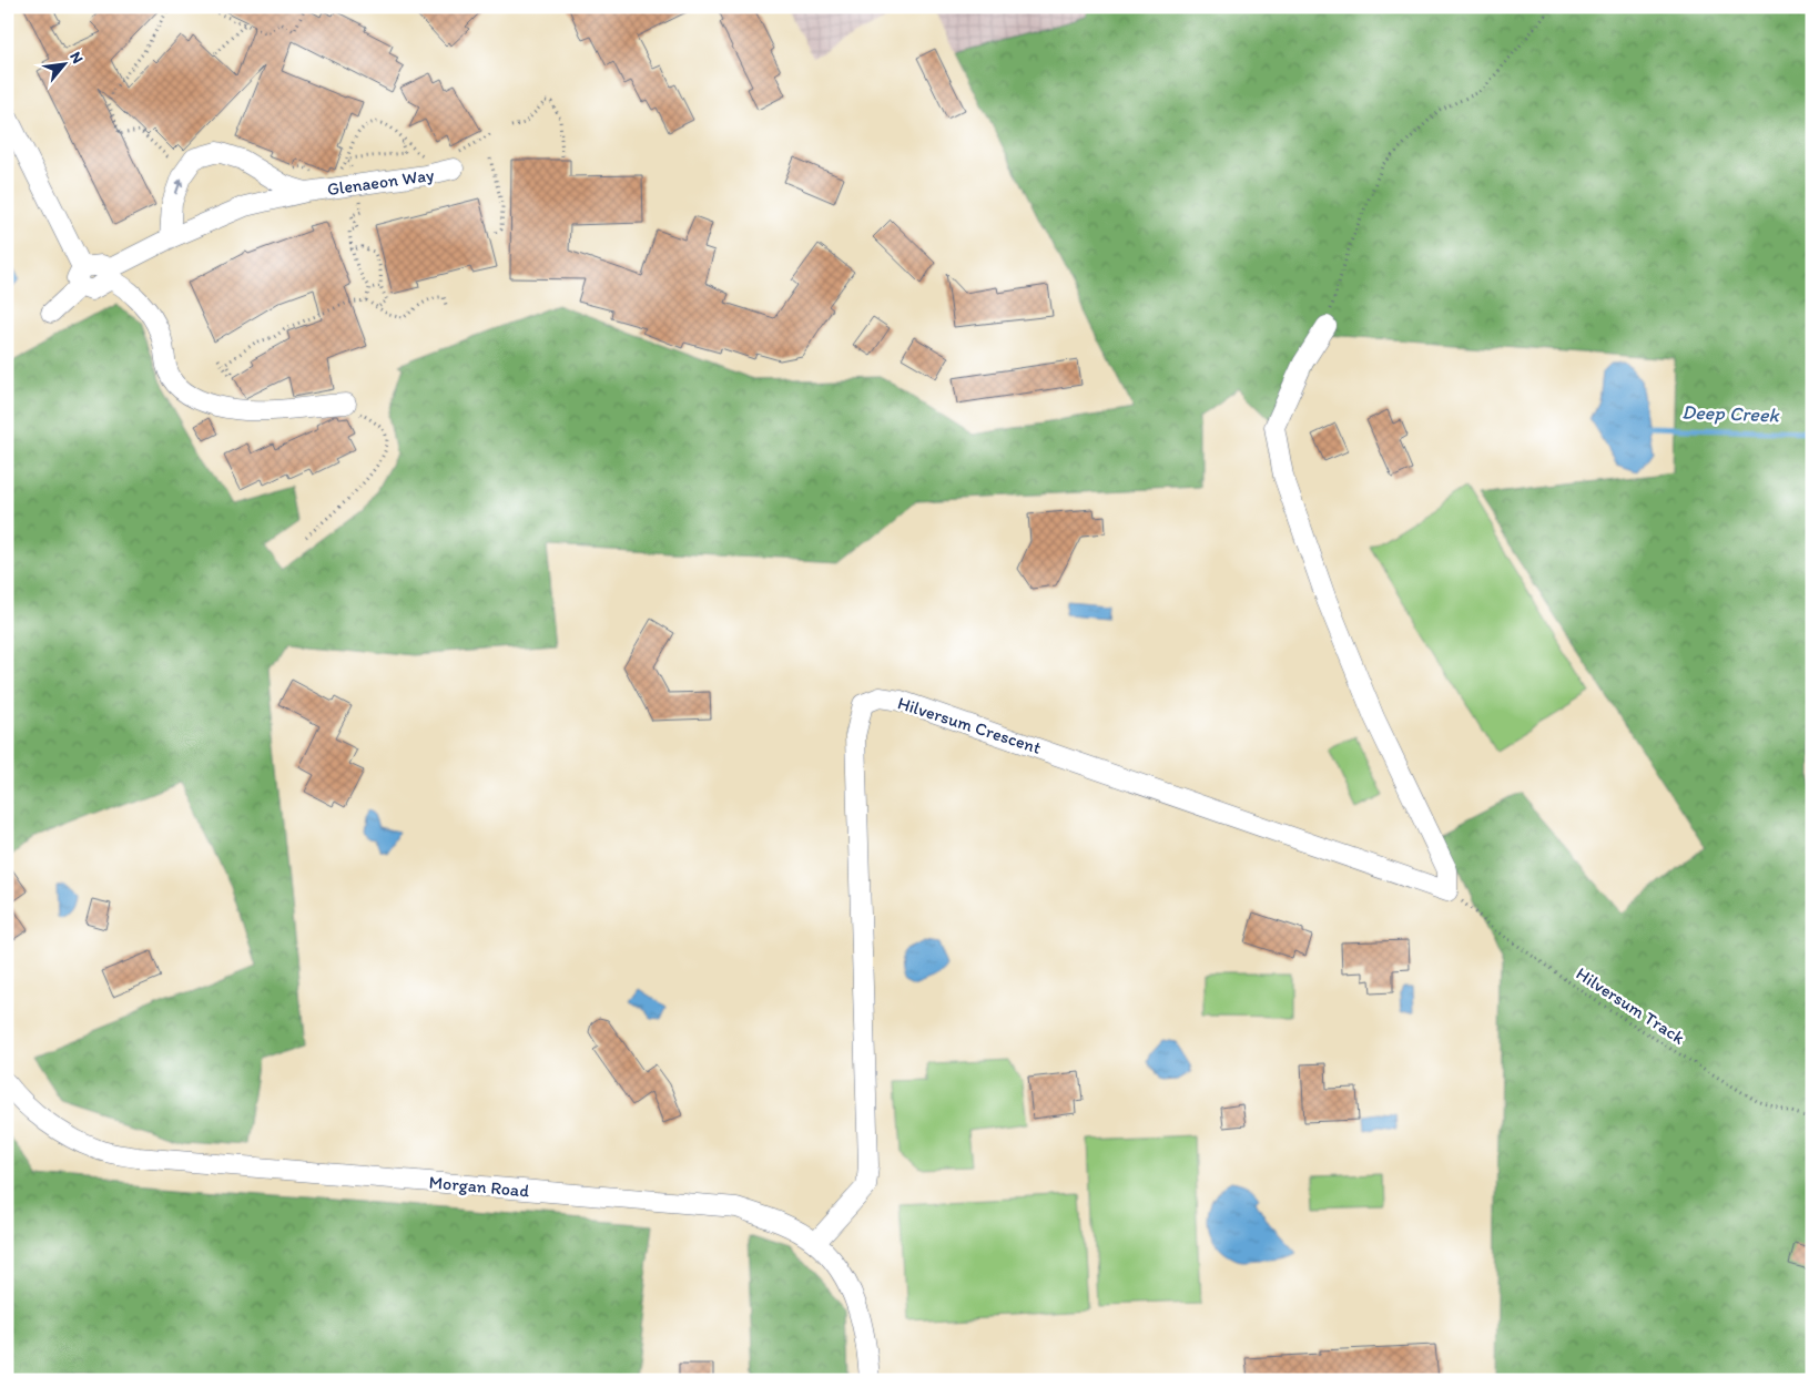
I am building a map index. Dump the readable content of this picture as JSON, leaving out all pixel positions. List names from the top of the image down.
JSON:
{
  "streets": {
    "street": ["Glenaeon Way", "Hilversum Crescent", "Morgan Road"],
    "path": ["Hilversum Track"]
  },
  "crossings": [
    ["Hilversum Crescent", "Hilversum Track"],
    ["Hilversum Crescent", "Morgan Road"]
  ],
  "water": ["Deep Creek"],
  "north": "top right"
}
